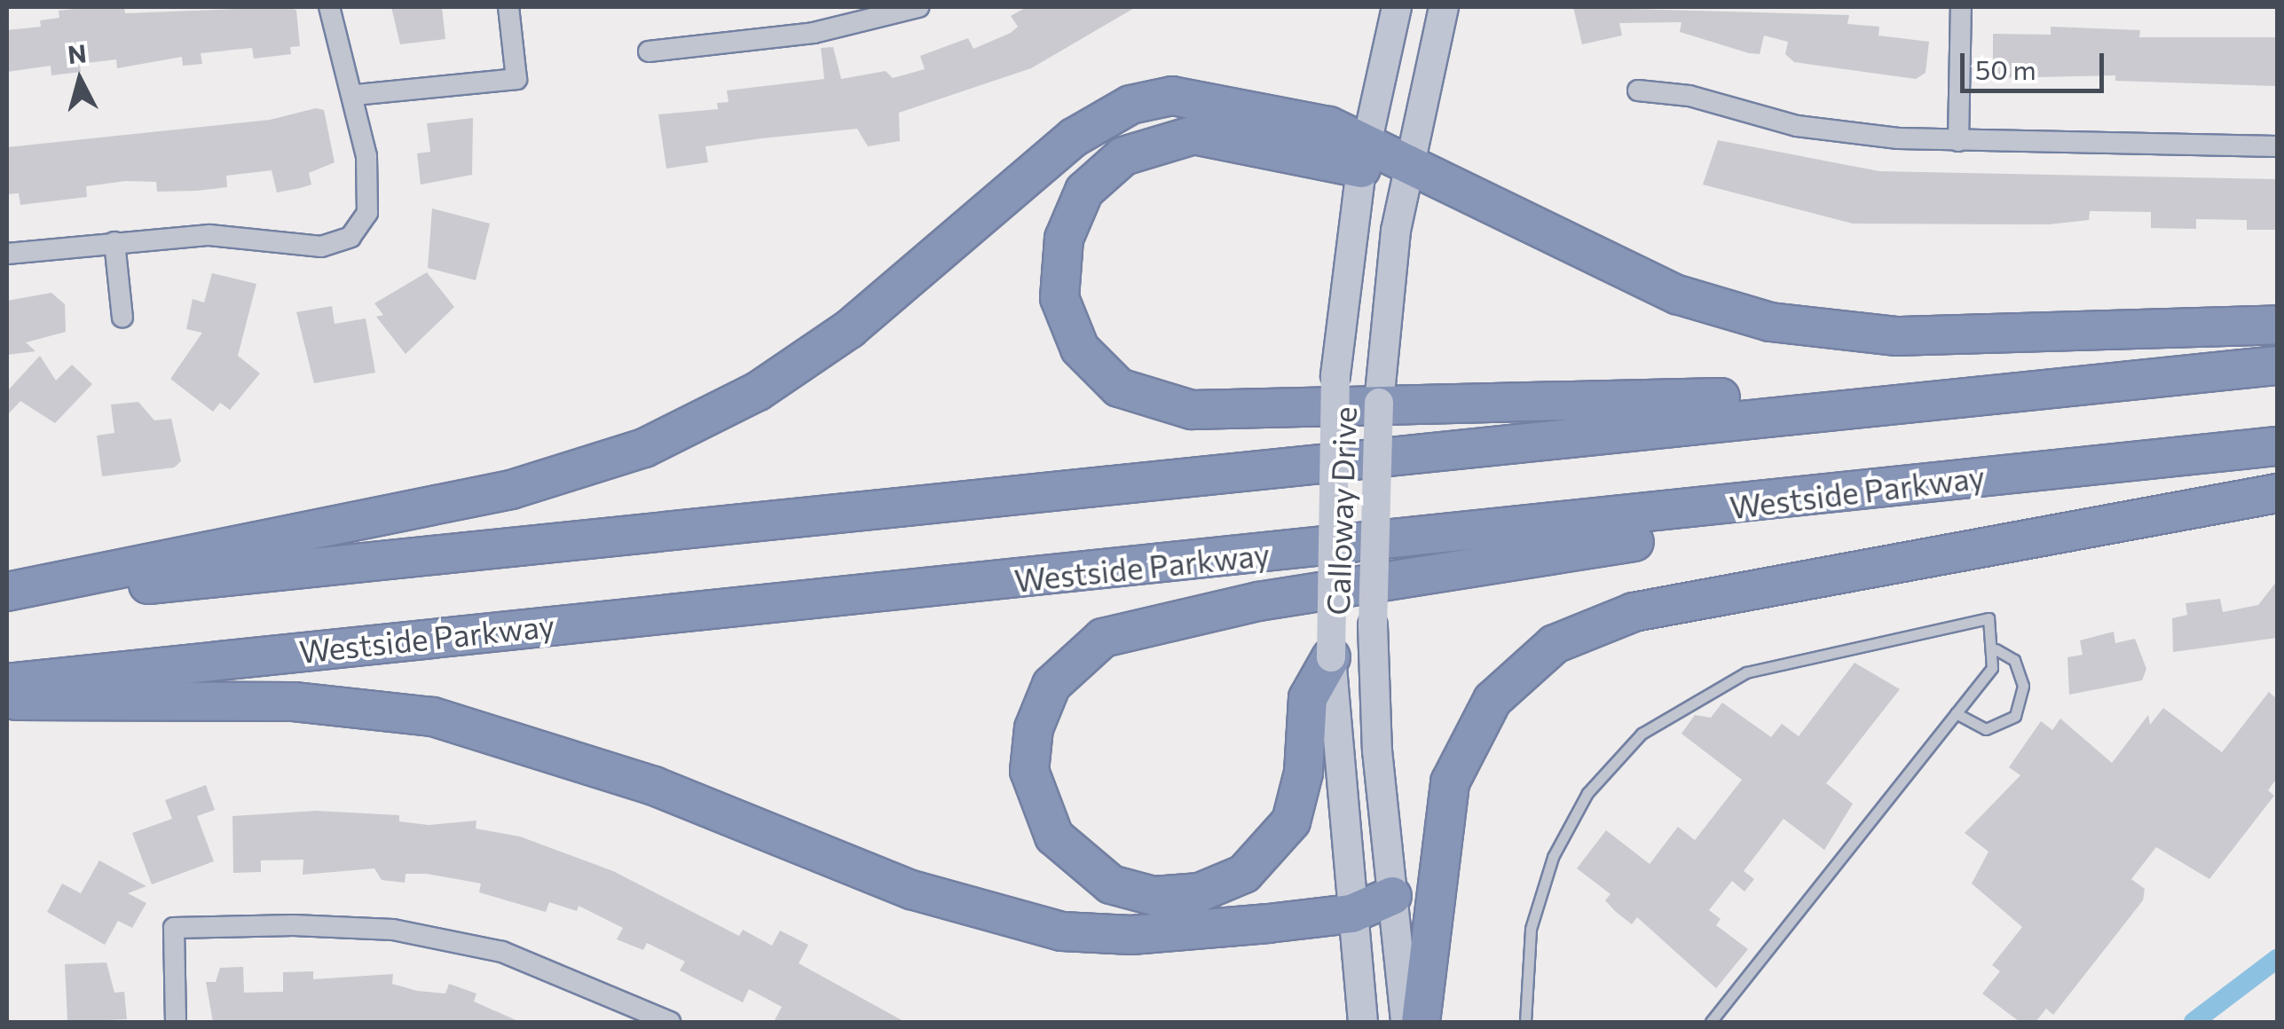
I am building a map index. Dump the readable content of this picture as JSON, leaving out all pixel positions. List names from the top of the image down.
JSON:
{
  "streets": {
    "highway": ["Westside Parkway"],
    "main road": ["Calloway Drive"]
  },
  "scale_bar": "50 m",
  "north": "top"
}
